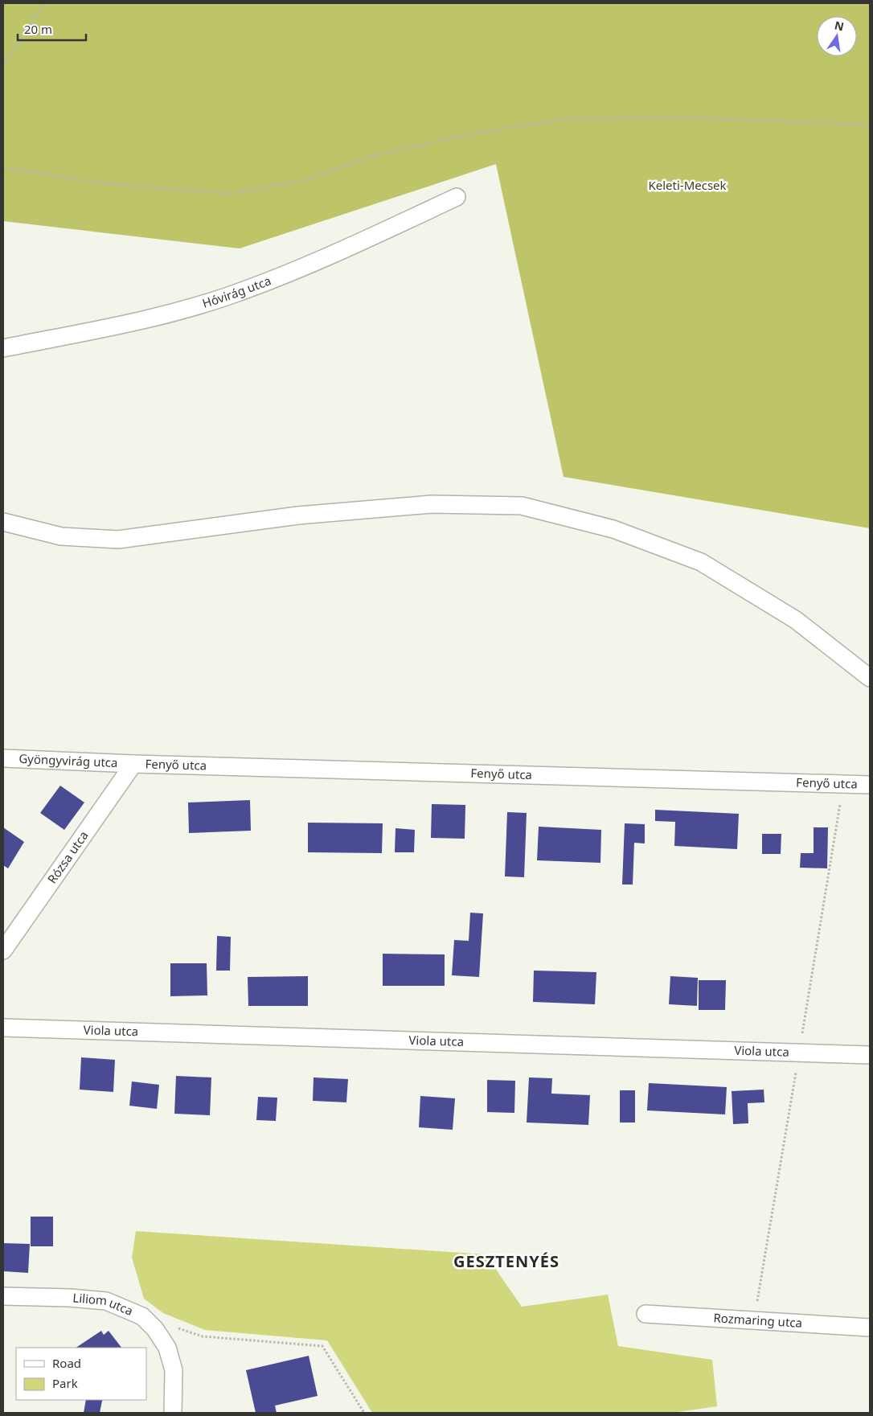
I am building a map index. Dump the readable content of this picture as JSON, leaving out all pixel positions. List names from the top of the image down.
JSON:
{
  "streets": {
    "street": [
      "Hóvirág utca",
      "Gyöngyvirág utca",
      "Fenyő utca",
      "Rózsa utca",
      "Viola utca",
      "Liliom utca",
      "Rozmaring utca"
    ]
  },
  "crossings": [
    ["Gyöngyvirág utca", "Fenyő utca"],
    ["Gyöngyvirág utca", "Rózsa utca"],
    ["Fenyő utca", "Rózsa utca"]
  ],
  "districts": ["GESZTENYÉS"],
  "parks": ["Keleti-Mecsek"],
  "legend": ["Road", "Park"],
  "scale_bar": "20 m",
  "north": "top"
}
